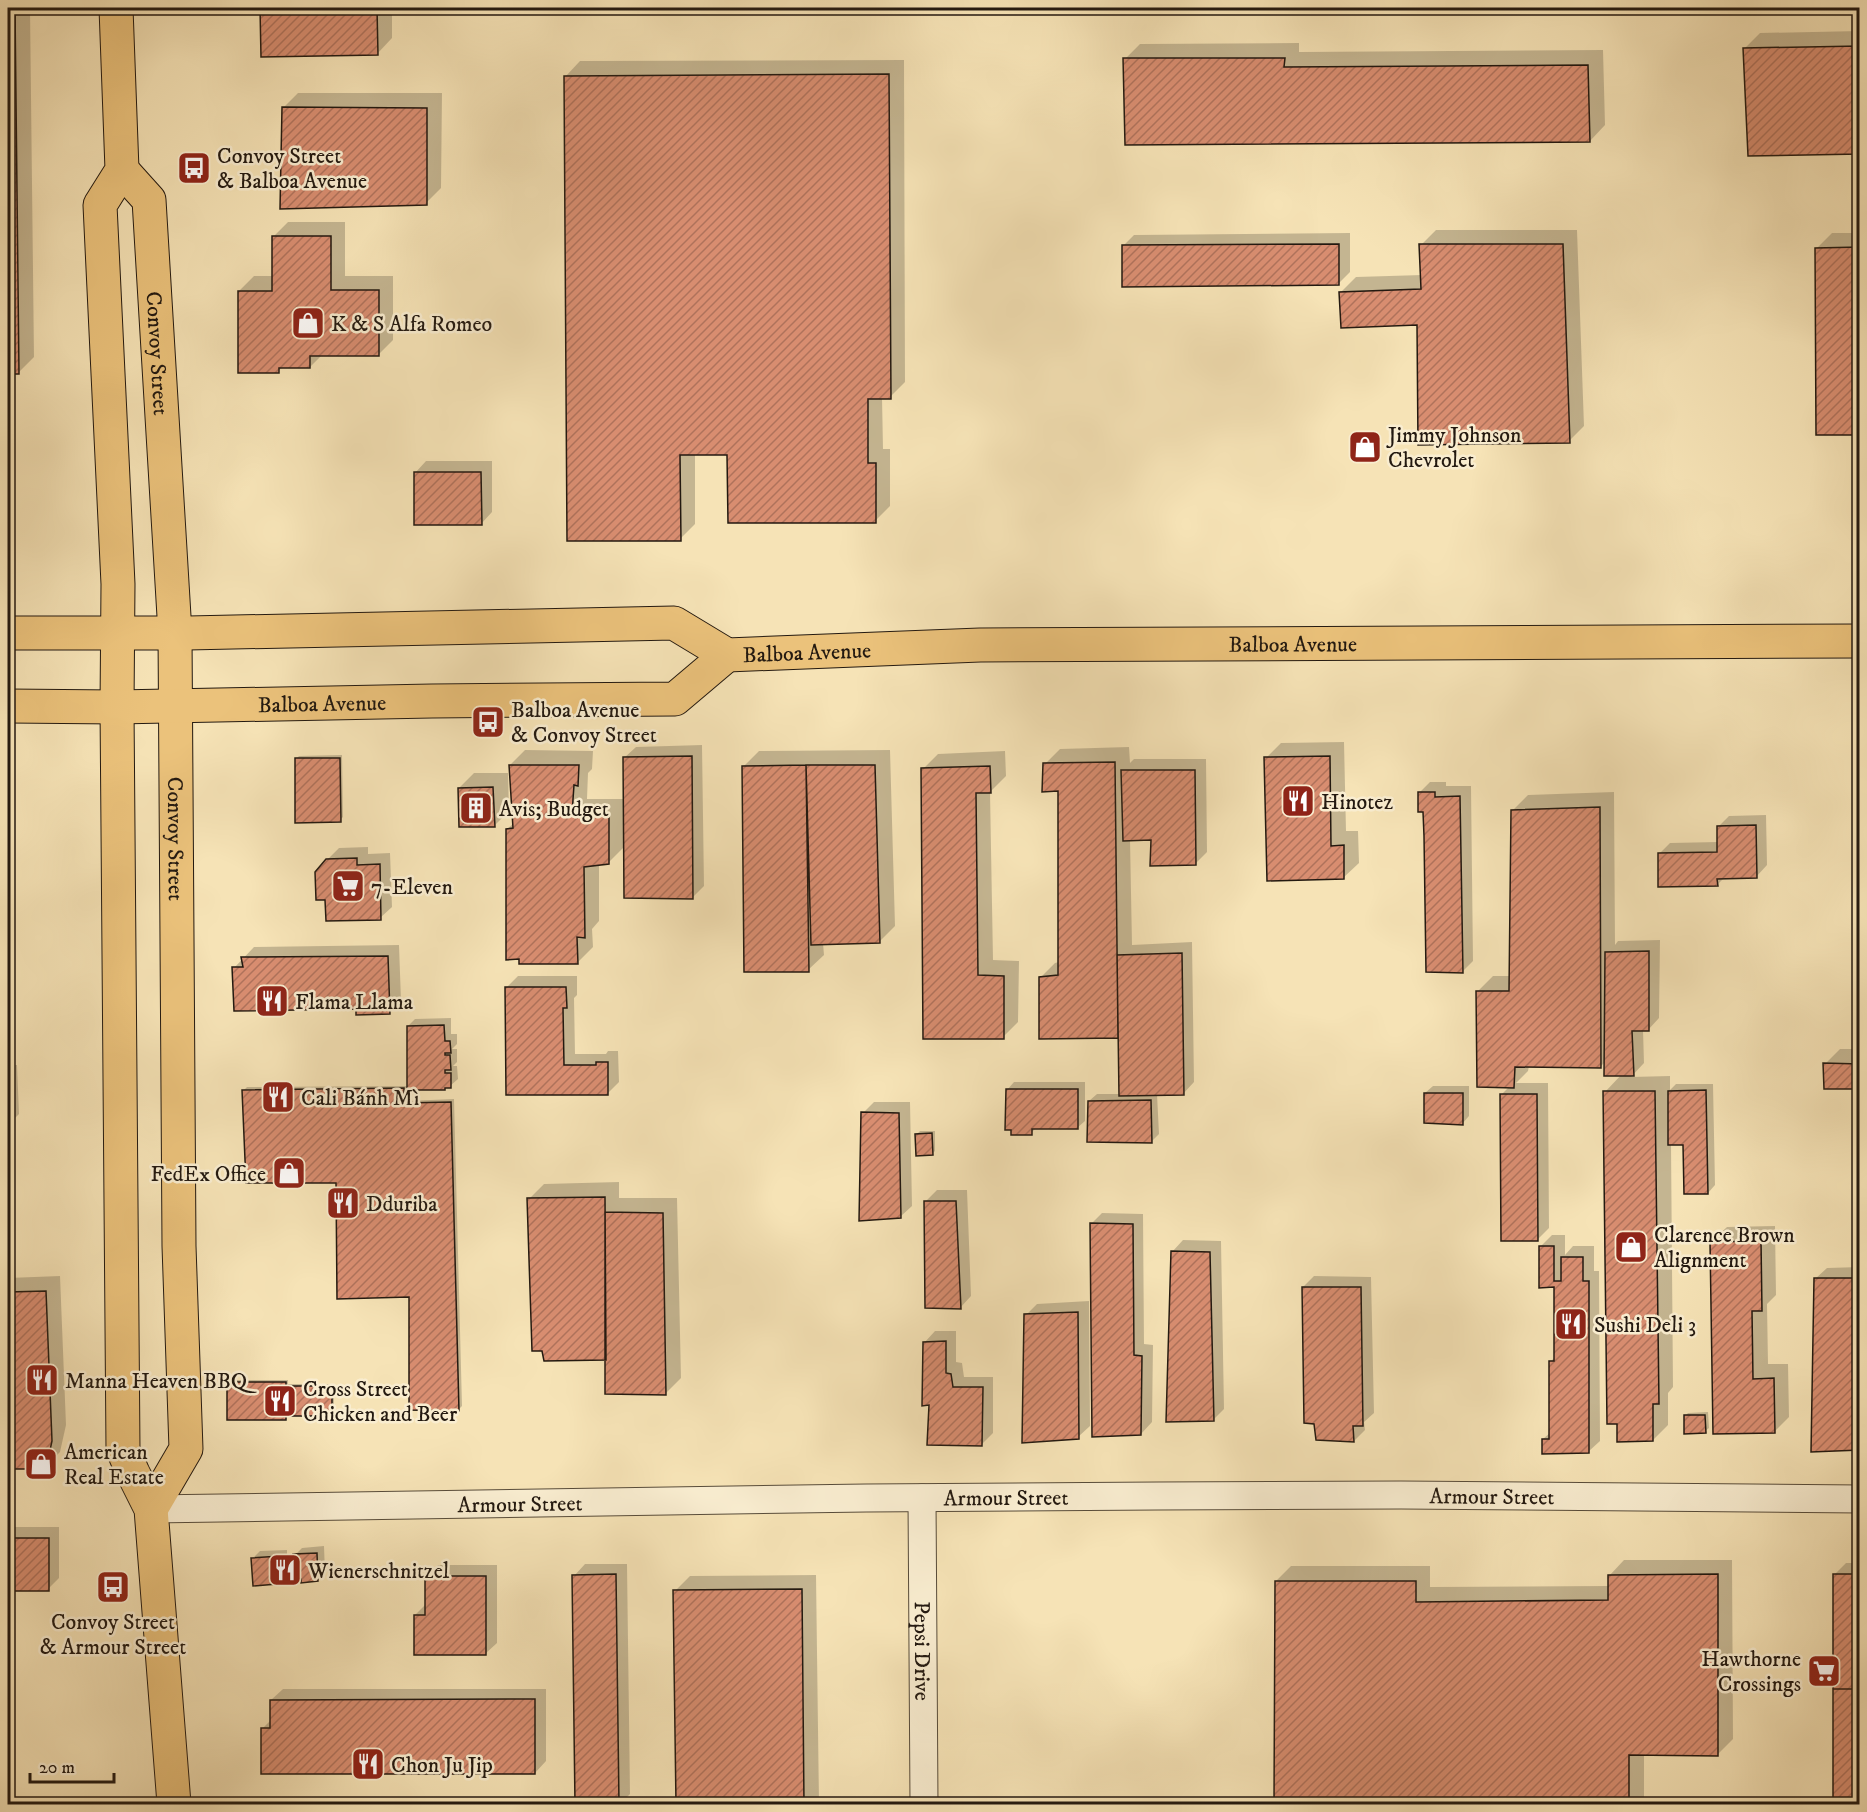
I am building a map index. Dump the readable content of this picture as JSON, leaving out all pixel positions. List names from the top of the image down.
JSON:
{
  "streets": {
    "main road": ["Convoy Street", "Balboa Avenue"],
    "street": ["Armour Street", "Pepsi Drive"]
  },
  "crossings": [
    ["Convoy Street", "Balboa Avenue"],
    ["Convoy Street", "Armour Street"],
    ["Armour Street", "Pepsi Drive"]
  ],
  "places": {
    "bus stop": ["Convoy Street & Balboa Avenue", "Balboa Avenue & Convoy Street", "Convoy Street & Armour Street"],
    "shop": [
      "K & S Alfa Romeo",
      "Jimmy Johnson Chevrolet",
      "FedEx Office",
      "Clarence Brown Alignment",
      "American Real Estate"
    ],
    "restaurant": [
      "Hinotez",
      "Flama Llama",
      "Cali Bánh Mì",
      "Dduriba",
      "Sushi Deli 3",
      "Manna Heaven BBQ",
      "Cross Street Chicken and Beer",
      "Wienerschnitzel",
      "Chon Ju Jip"
    ],
    "building": ["Avis; Budget"],
    "supermarket": ["7-Eleven", "Hawthorne Crossings"]
  },
  "scale_bar": "20 m"
}
